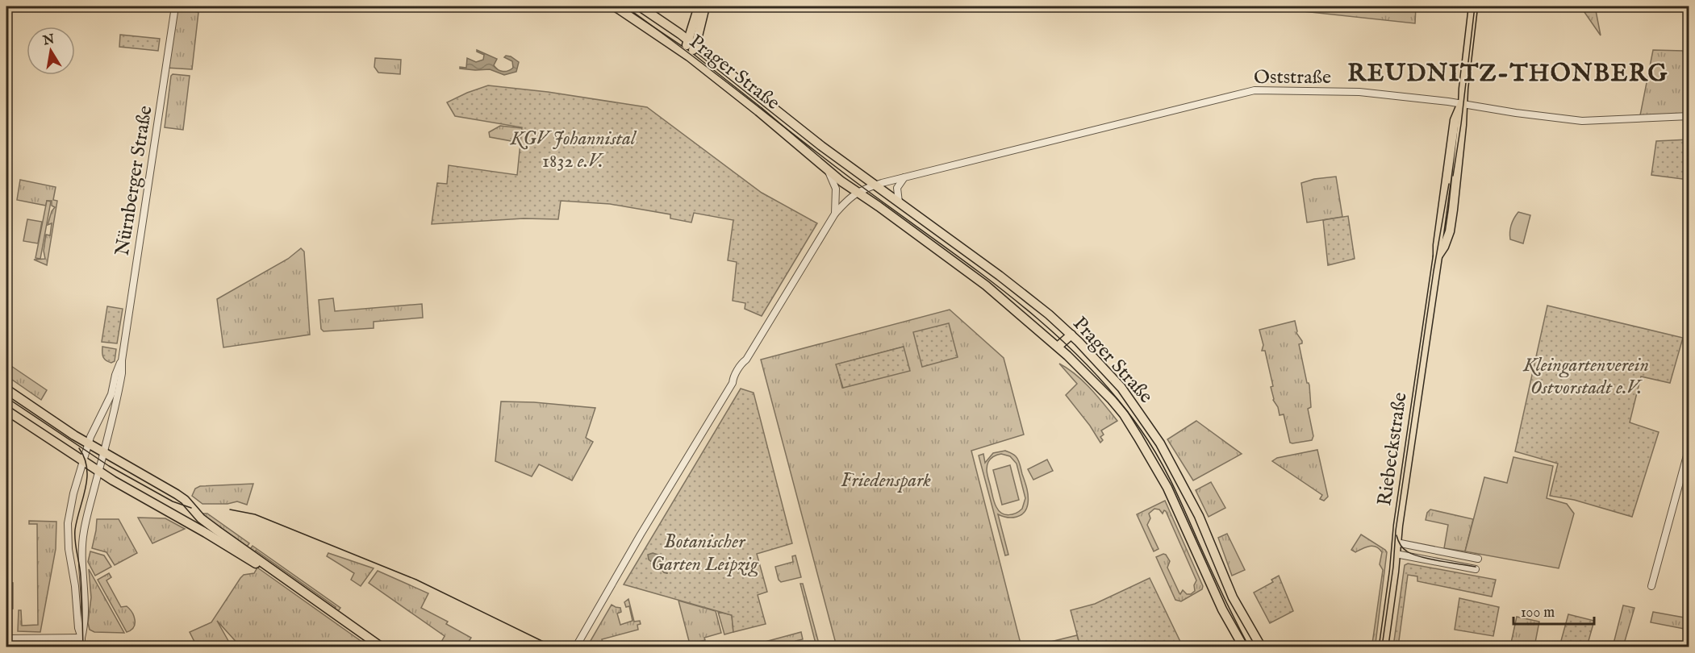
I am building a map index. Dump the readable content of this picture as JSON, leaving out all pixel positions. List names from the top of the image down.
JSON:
{
  "streets": {
    "main road": ["Prager Straße", "Riebeckstraße"],
    "street": ["Oststraße", "Nürnberger Straße"]
  },
  "crossings": [
    ["Prager Straße", "Oststraße"],
    ["Oststraße", "Riebeckstraße"]
  ],
  "districts": ["REUDNITZ-THONBERG"],
  "parks": [
    "KGV Johannistal 1832 e.V.",
    "Kleingartenverein Ostvorstadt e.V.",
    "Friedenspark",
    "Botanischer Garten Leipzig"
  ],
  "scale_bar": "100 m",
  "north": "top"
}
